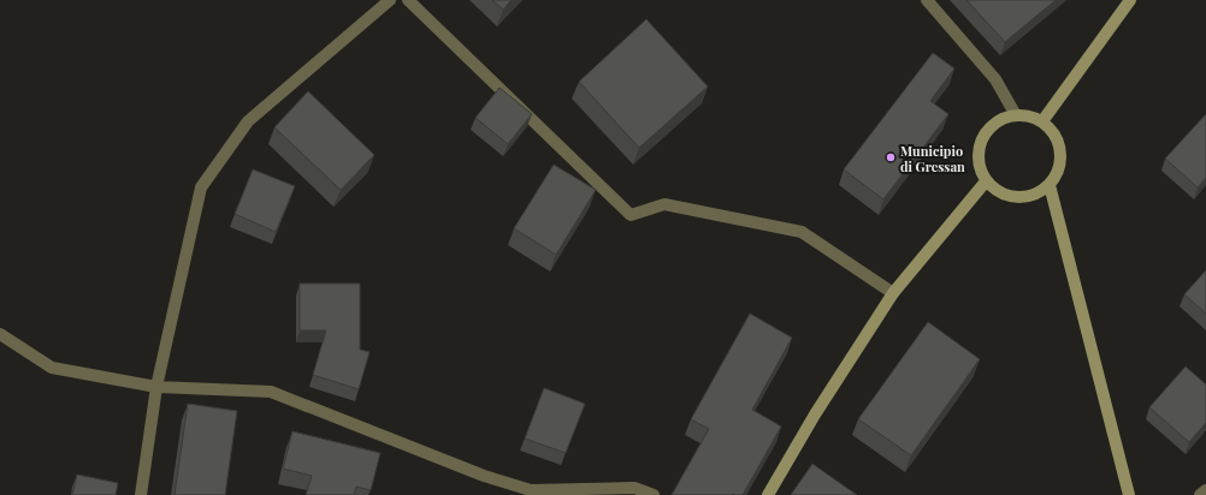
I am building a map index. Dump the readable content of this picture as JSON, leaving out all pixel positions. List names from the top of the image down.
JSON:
{
  "places": ["Municipio di Gressan"]
}
